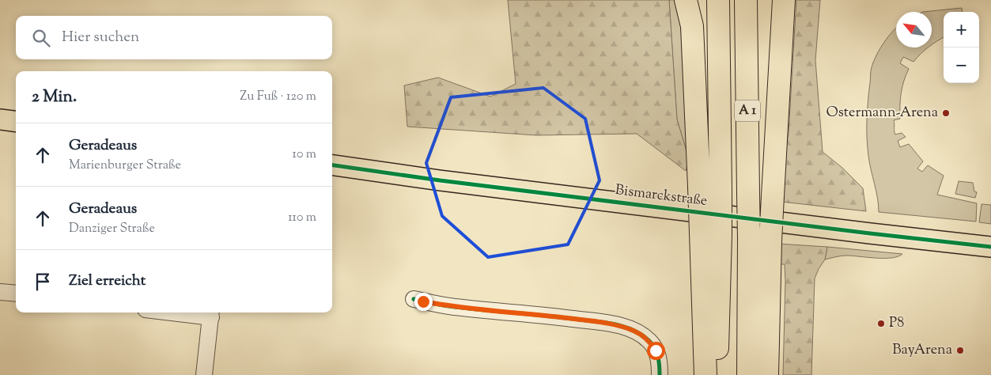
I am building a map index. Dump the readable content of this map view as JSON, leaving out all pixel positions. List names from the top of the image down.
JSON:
{
  "streets": {
    "highway": ["A 1"],
    "main road": ["Bismarckstraße"]
  },
  "places": ["Ostermann-Arena", "P8", "BayArena"],
  "north": "top left",
  "page": {
    "map_buttons": ["+", "−"],
    "search": "Hier suchen",
    "heading": ["2 Min.", "Zu Fuß · 120 m"],
    "list": [
      ["Geradeaus", "Marienburger Straße", "10 m"],
      ["Geradeaus", "Danziger Straße", "110 m"],
      "Ziel erreicht"
    ]
  }
}
